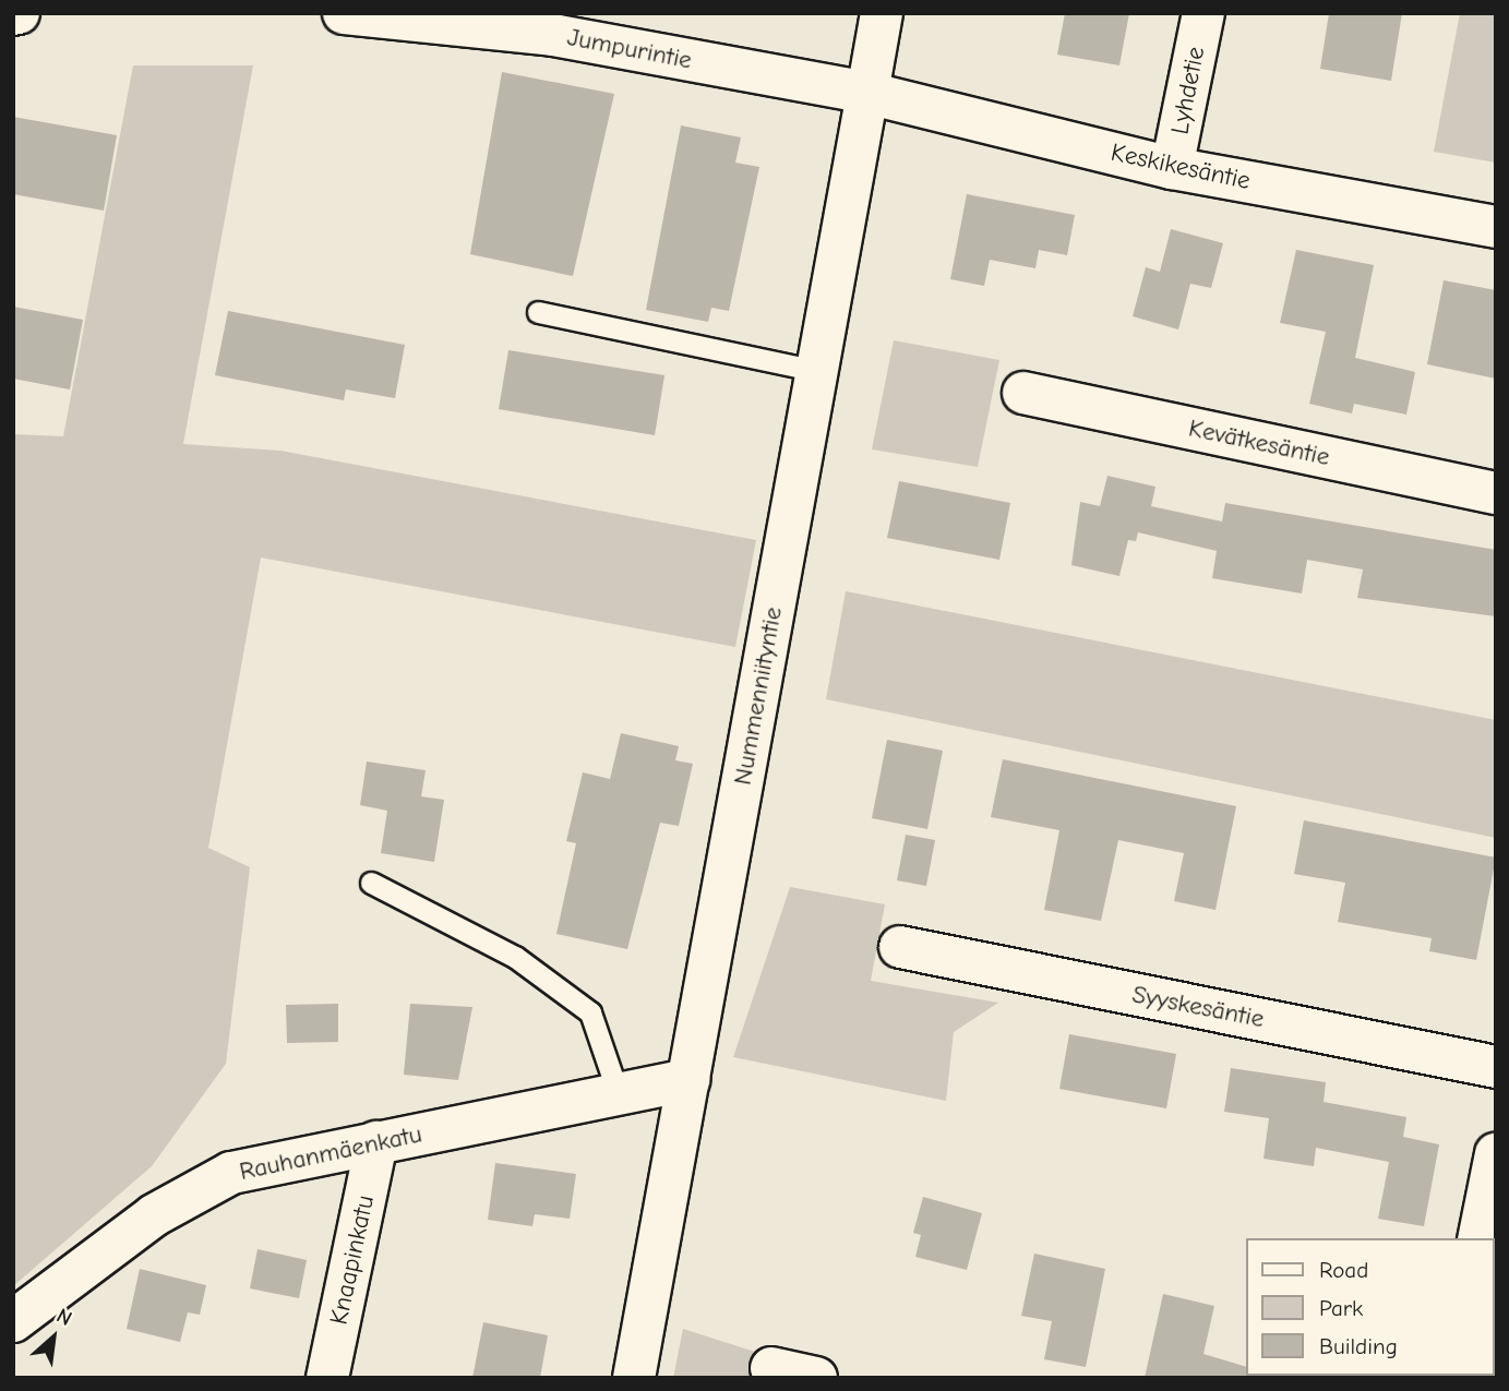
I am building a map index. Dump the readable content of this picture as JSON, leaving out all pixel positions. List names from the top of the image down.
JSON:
{
  "streets": {
    "street": [
      "Jumpurintie",
      "Lyhdetie",
      "Keskikesäntie",
      "Kevätkesäntie",
      "Nummenniityntie",
      "Syyskesäntie",
      "Rauhanmäenkatu",
      "Knaapinkatu"
    ]
  },
  "crossings": [
    ["Jumpurintie", "Keskikesäntie"],
    ["Jumpurintie", "Nummenniityntie"],
    ["Lyhdetie", "Keskikesäntie"],
    ["Keskikesäntie", "Nummenniityntie"],
    ["Nummenniityntie", "Rauhanmäenkatu"],
    ["Rauhanmäenkatu", "Knaapinkatu"]
  ],
  "legend": ["Road", "Park", "Building"],
  "north": "top right"
}
